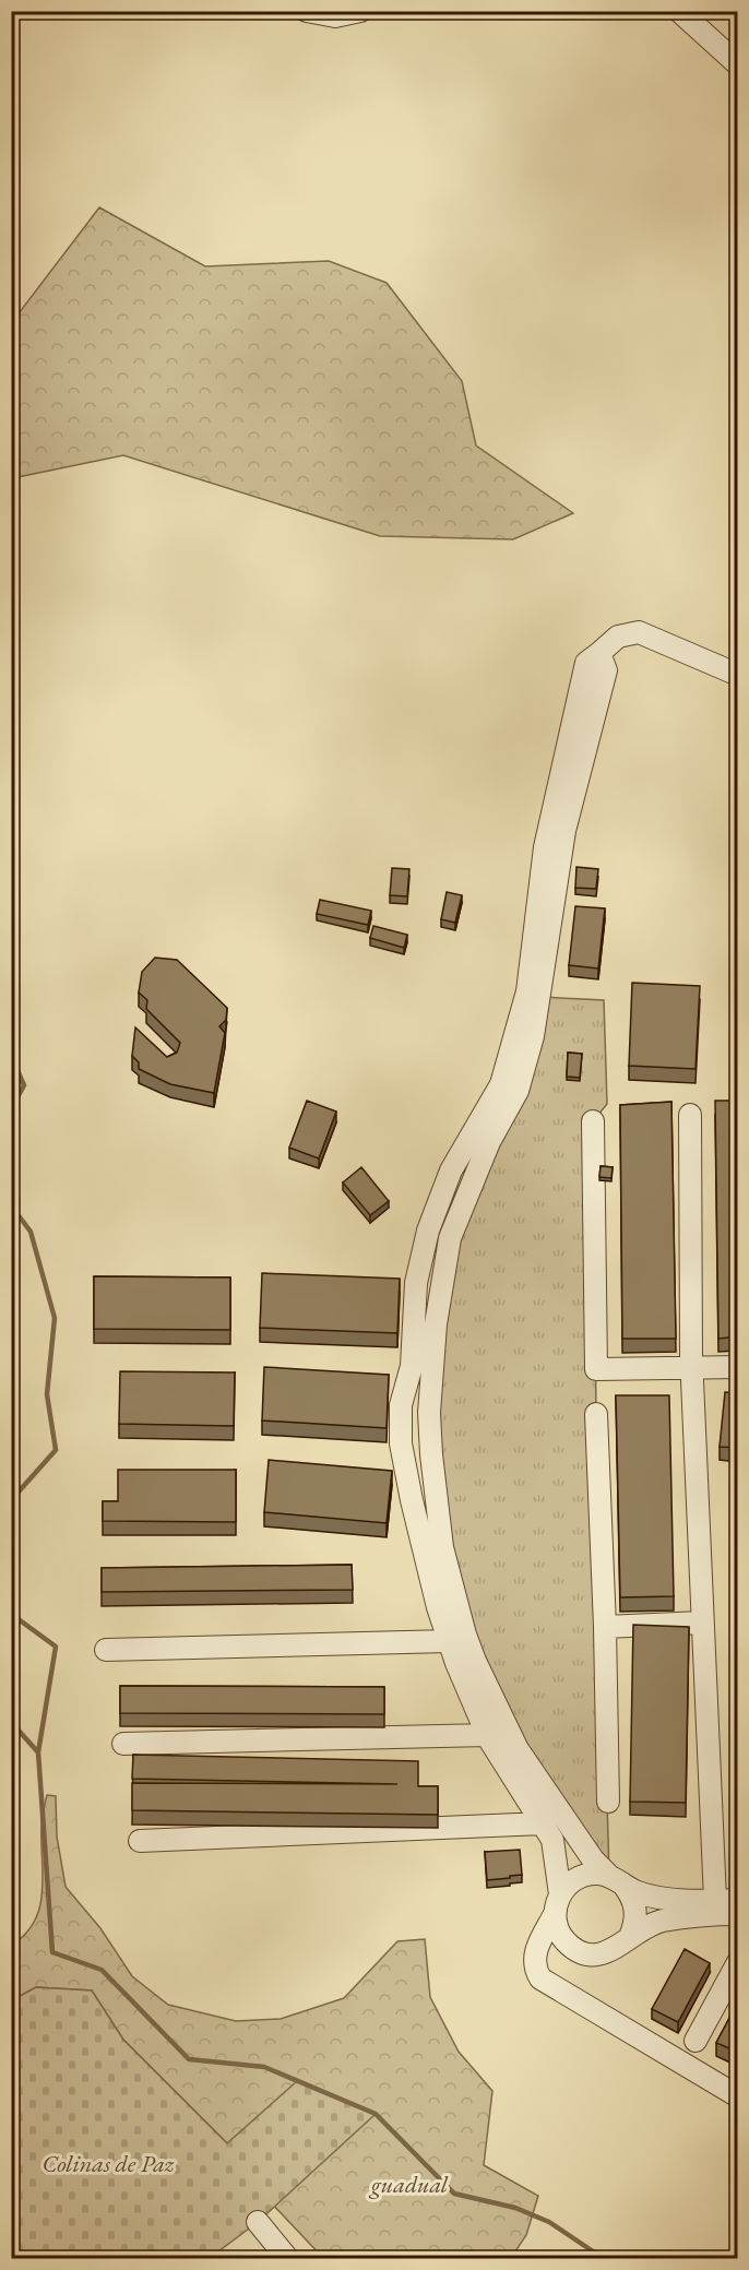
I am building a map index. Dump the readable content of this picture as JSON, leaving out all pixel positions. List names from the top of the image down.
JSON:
{
  "parks": ["Colinas de Paz", "guadual"]
}
